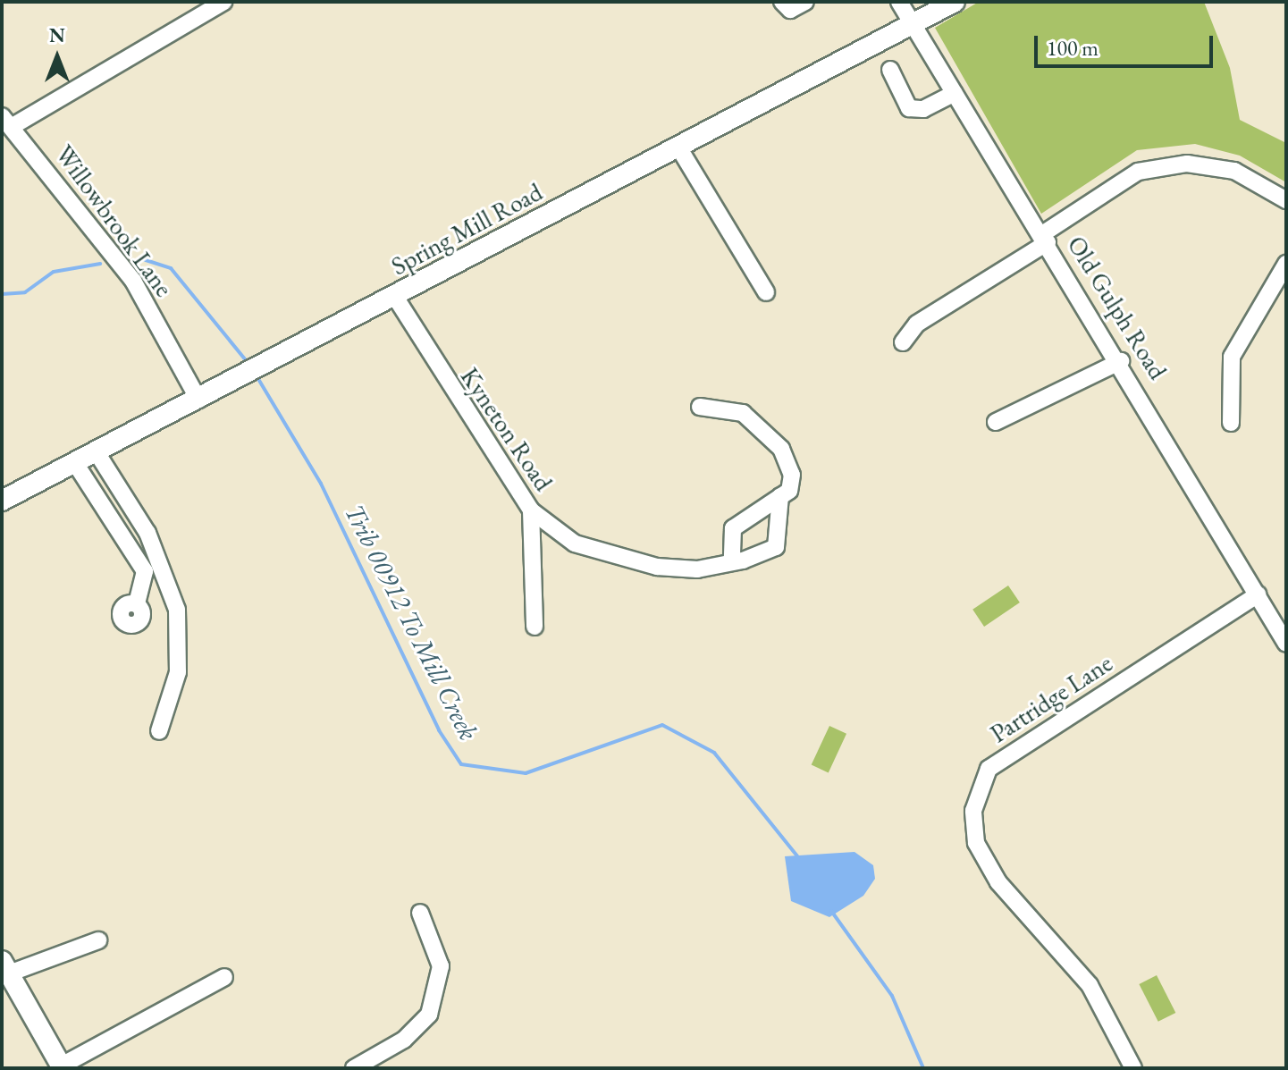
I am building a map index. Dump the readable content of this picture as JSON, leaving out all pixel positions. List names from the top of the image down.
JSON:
{
  "streets": {
    "main road": ["Spring Mill Road"],
    "street": [
      "Willowbrook Lane",
      "Old Gulph Road",
      "Kyneton Road",
      "Partridge Lane"
    ]
  },
  "crossings": [
    ["Willowbrook Lane", "Spring Mill Road"],
    ["Spring Mill Road", "Old Gulph Road"],
    ["Spring Mill Road", "Kyneton Road"],
    ["Old Gulph Road", "Partridge Lane"]
  ],
  "water": ["Trib 00912 To Mill Creek"],
  "scale_bar": "100 m",
  "north": "top"
}
